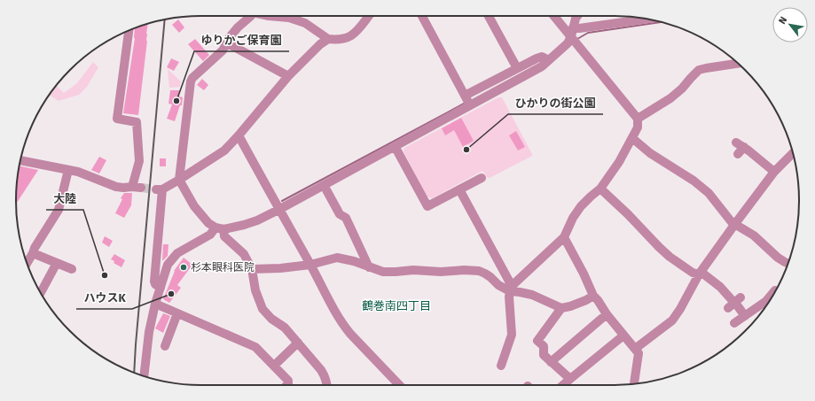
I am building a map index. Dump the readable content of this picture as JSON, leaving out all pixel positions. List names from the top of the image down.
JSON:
{
  "districts": ["鶴巻南四丁目"],
  "places": [
    "ゆりかご保育園",
    "ひかりの街公園",
    "杉本眼科医院",
    "大陸",
    "ハウスK"
  ],
  "north": "top left"
}
